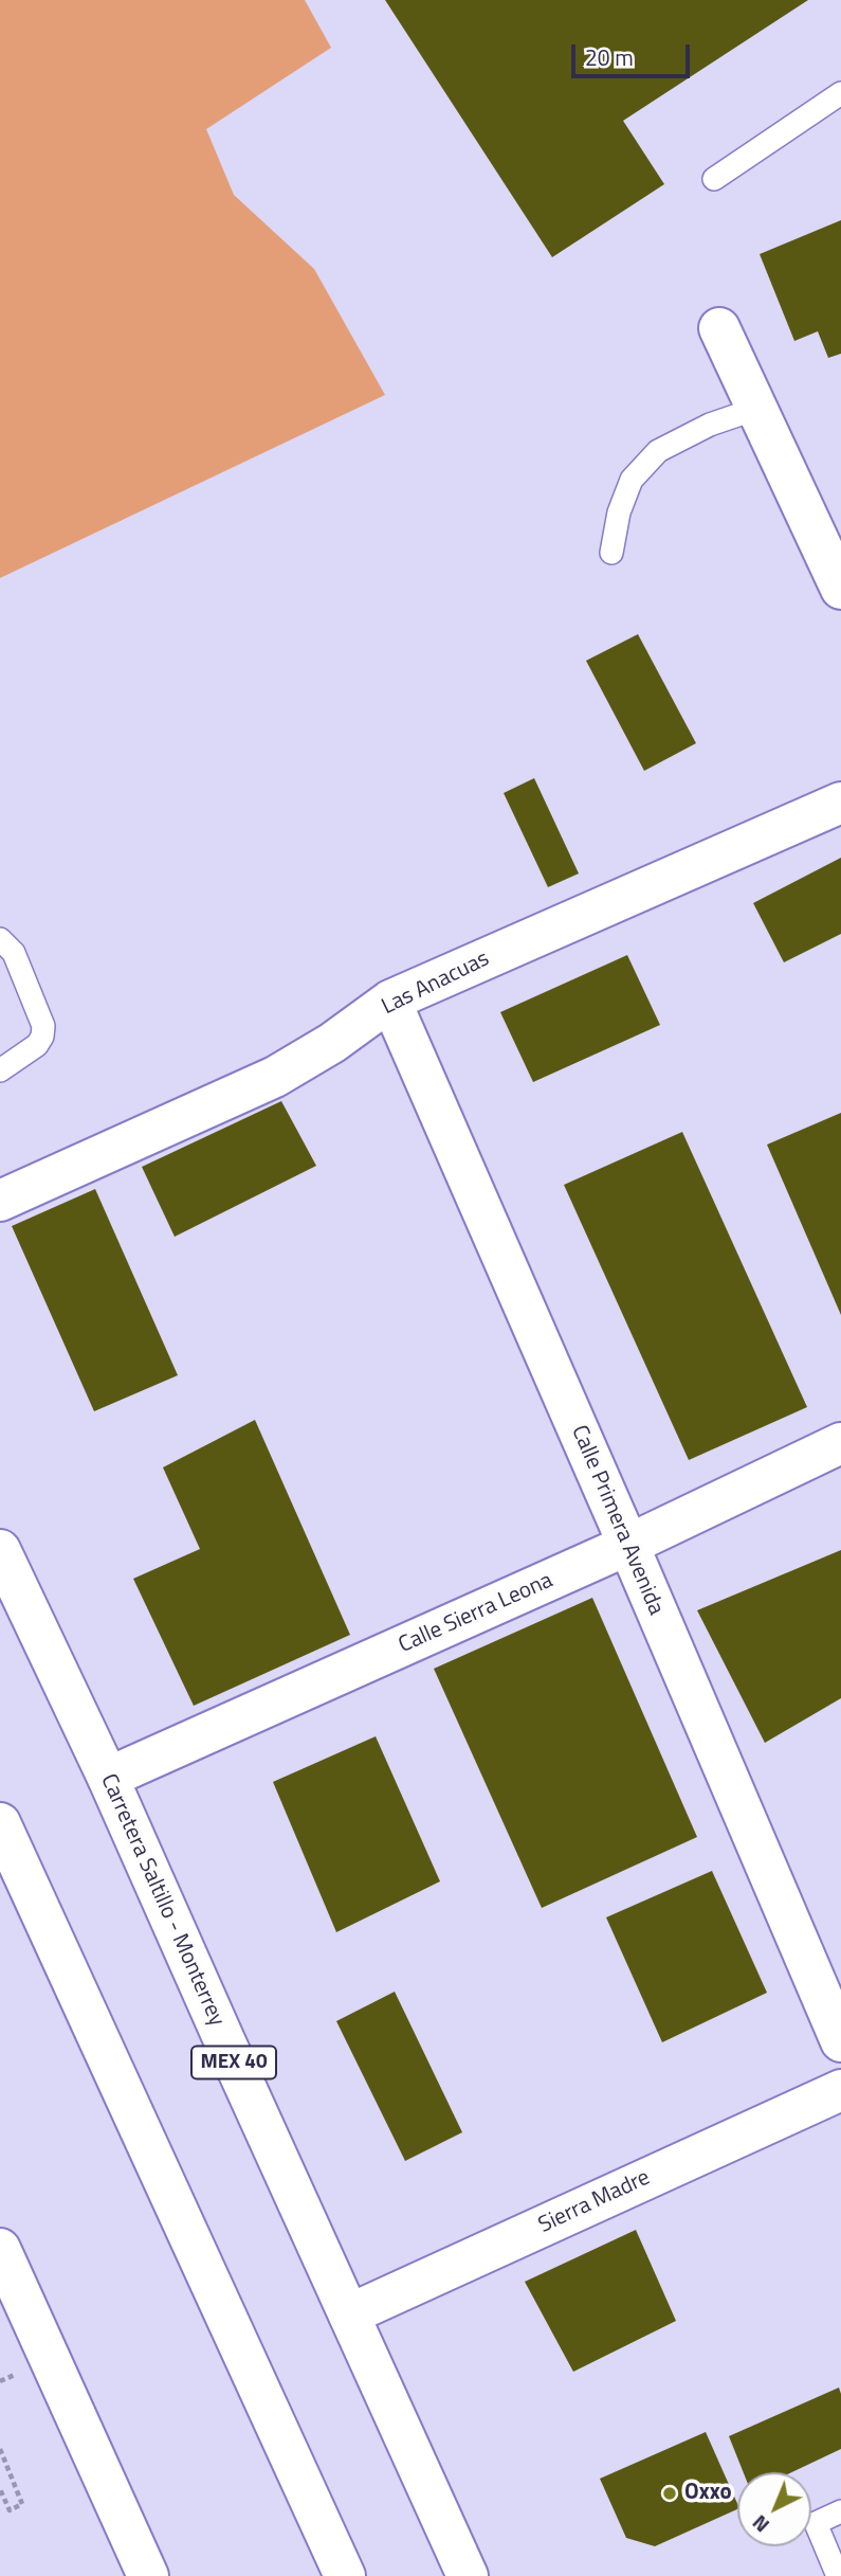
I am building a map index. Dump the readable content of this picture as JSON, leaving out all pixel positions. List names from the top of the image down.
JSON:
{
  "streets": {
    "street": [
      "Las Anacuas",
      "Calle Primera Avenida",
      "Calle Sierra Leona",
      "Carretera Saltillo - Monterrey",
      "MEX 40",
      "Sierra Madre"
    ]
  },
  "crossings": [
    ["Las Anacuas", "Calle Primera Avenida"],
    ["Calle Primera Avenida", "Calle Sierra Leona"],
    ["Calle Sierra Leona", "Carretera Saltillo - Monterrey"],
    ["Carretera Saltillo - Monterrey", "Sierra Madre"]
  ],
  "places": ["Oxxo"],
  "scale_bar": "20 m",
  "north": "bottom left"
}
